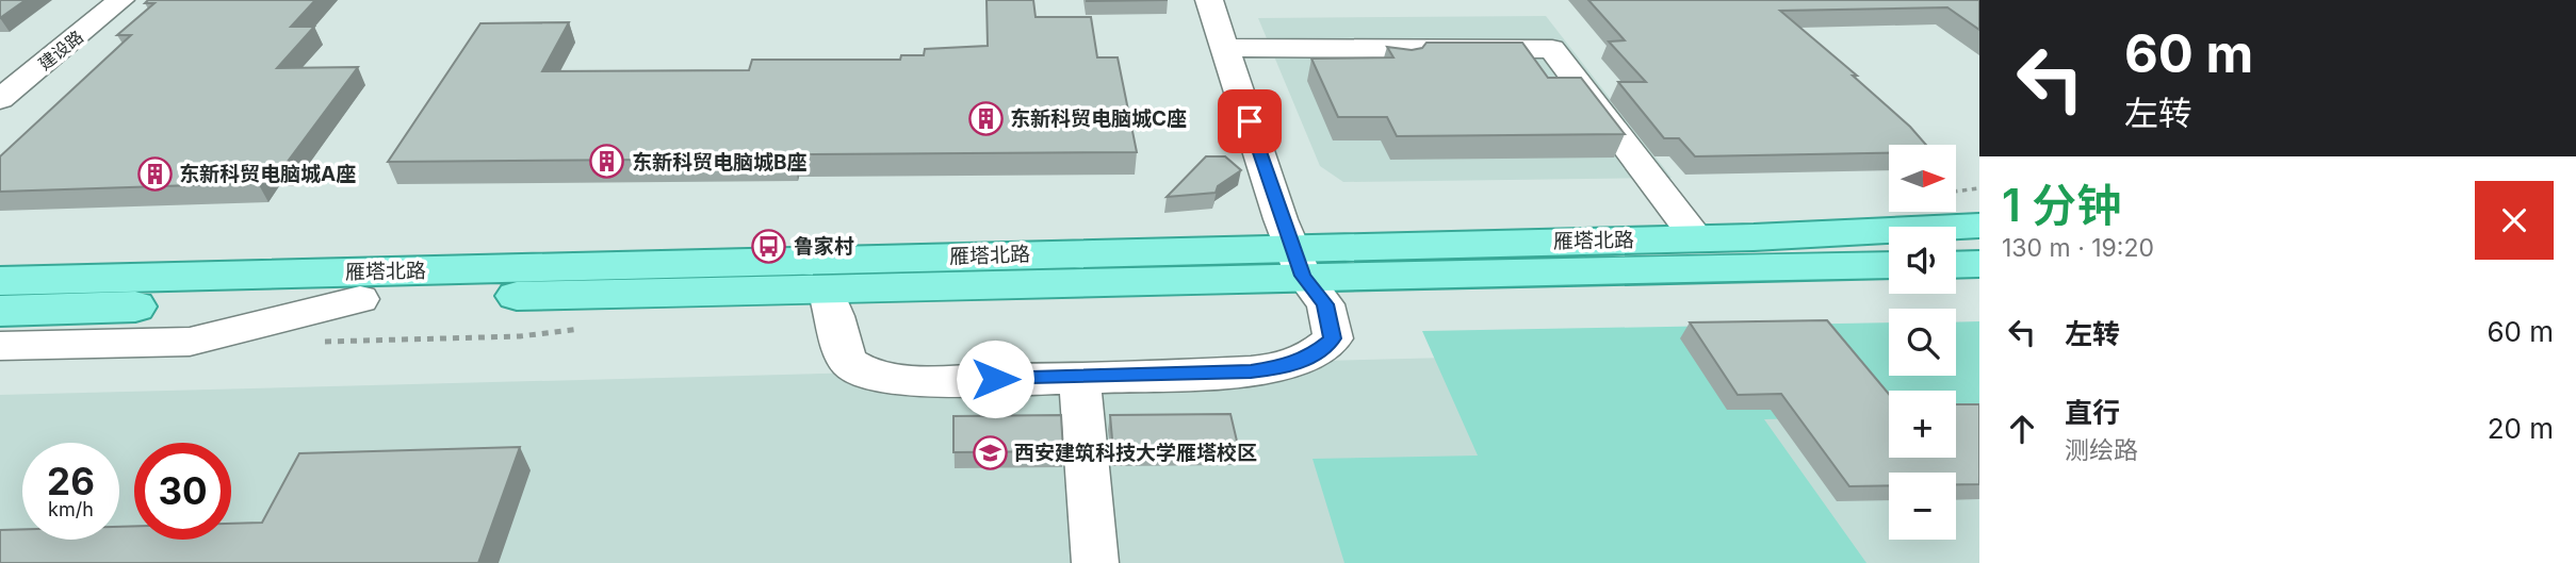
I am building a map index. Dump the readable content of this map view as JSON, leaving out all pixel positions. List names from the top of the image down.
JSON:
{
  "streets": {
    "main road": ["雁塔北路"],
    "street": ["建设路"]
  },
  "places": {
    "building": ["东新科贸电脑城C座", "东新科贸电脑城B座", "东新科贸电脑城A座"],
    "bus stop": ["鲁家村"],
    "school or university": ["西安建筑科技大学雁塔校区"]
  },
  "north": "right",
  "page": {
    "turn": ["60 m", "左转"],
    "map_buttons": ["+", "−"],
    "heading": ["1 分钟", "130 m · 19:20"],
    "list": [
      {
        "name": "左转",
        "value": "60 m"
      },
      {
        "name": "直行",
        "note": "测绘路",
        "value": "20 m"
      }
    ],
    "speed": "26 km/h",
    "limit": "30"
  }
}
